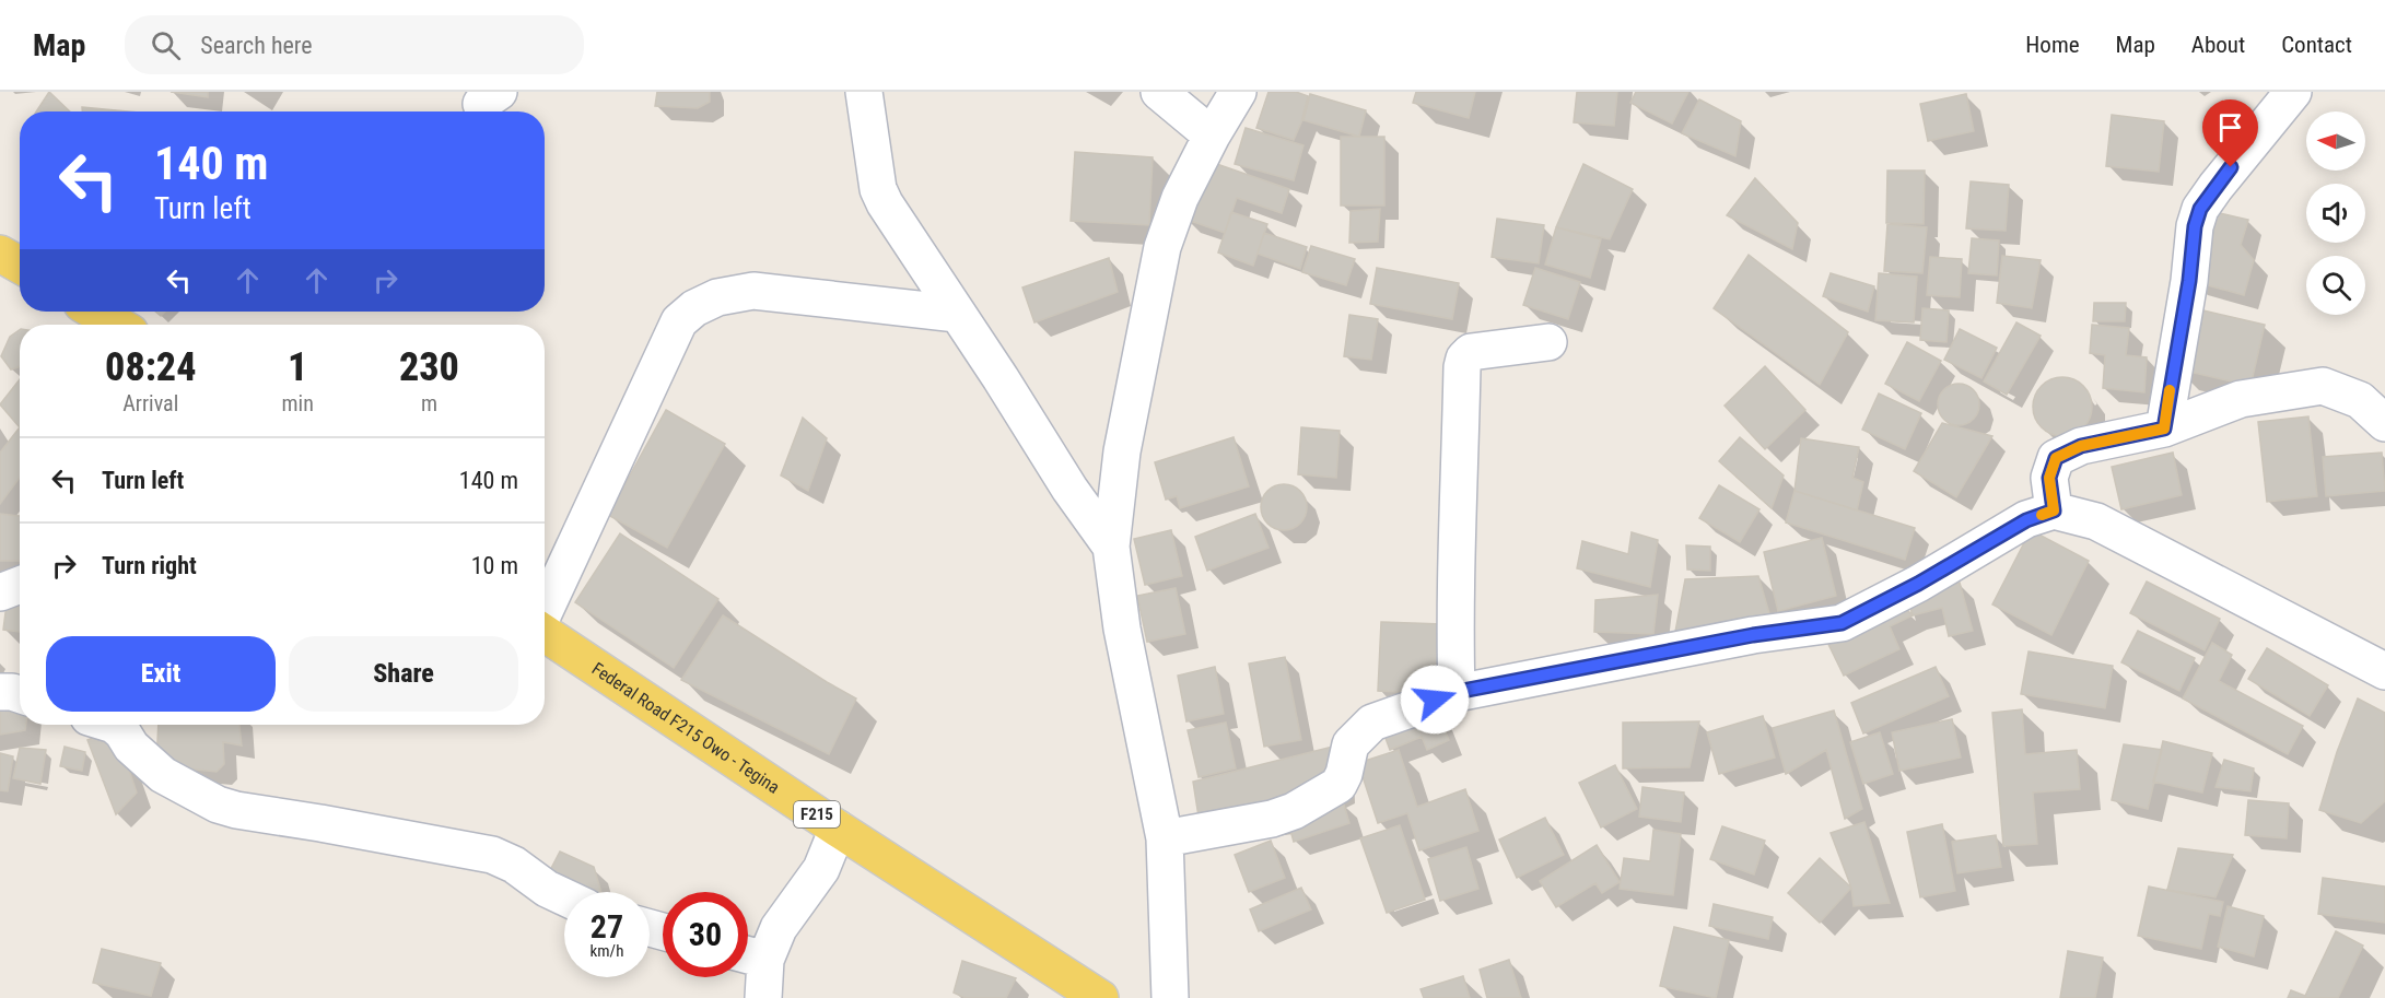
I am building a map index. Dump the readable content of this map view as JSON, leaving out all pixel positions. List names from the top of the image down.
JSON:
{
  "streets": {
    "main road": ["Federal Road F215 Owo - Tegina", "F215"]
  },
  "north": "left",
  "page": {
    "header": "Map",
    "search": "Search here",
    "nav": [
      "Home",
      "Map",
      "About",
      "Contact"
    ],
    "turn": ["140 m", "Turn left"],
    "eta": [
      "08:24",
      "Arrival",
      "1",
      "min",
      "230",
      "m"
    ],
    "list": [
      {
        "name": "Turn left",
        "value": "140 m"
      },
      {
        "name": "Turn right",
        "value": "10 m"
      }
    ],
    "buttons": ["Exit", "Share"],
    "speed": "27 km/h",
    "limit": "30"
  }
}
